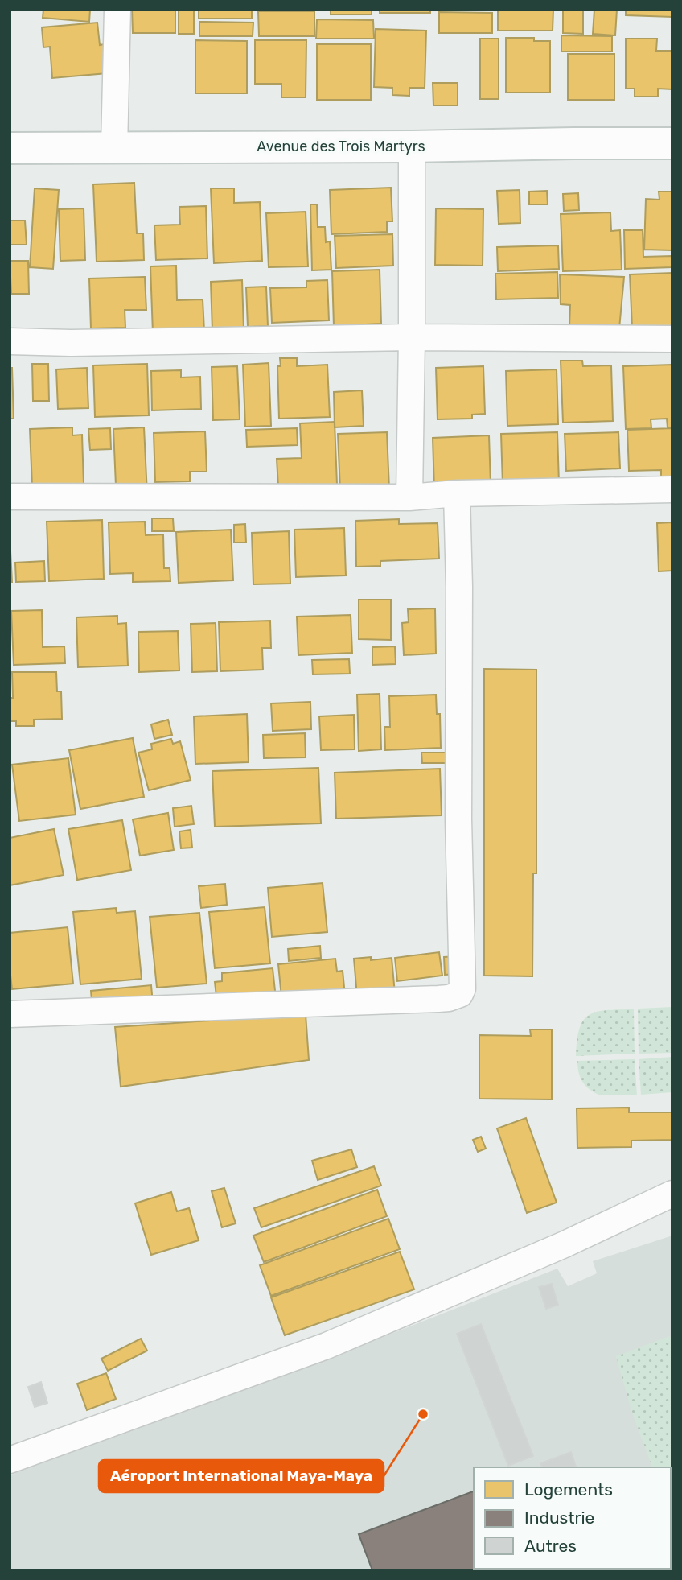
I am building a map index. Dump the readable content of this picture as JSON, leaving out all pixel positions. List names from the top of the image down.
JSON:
{
  "streets": {
    "main road": ["Avenue des Trois Martyrs"]
  },
  "places": ["Aéroport International Maya-Maya"],
  "legend": ["Logements", "Industrie", "Autres"]
}
